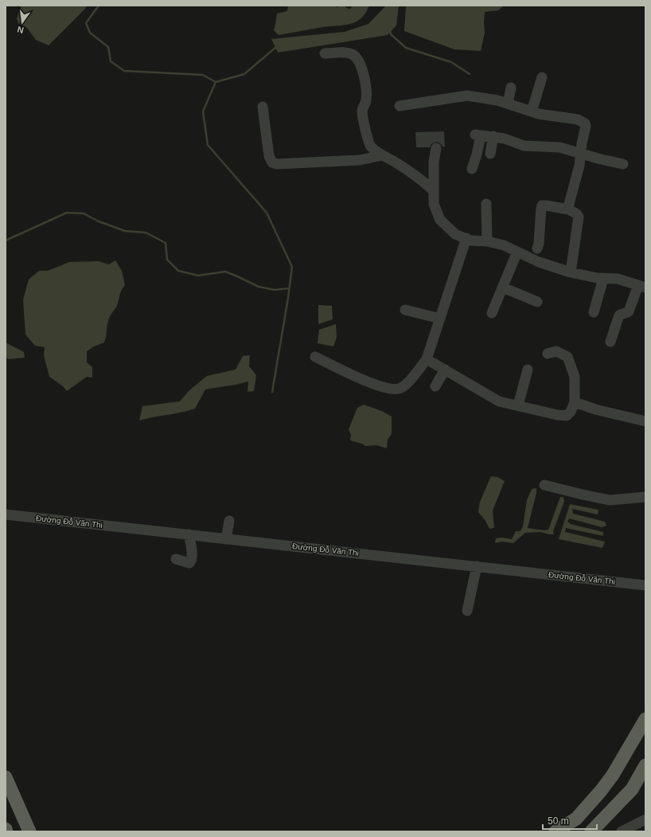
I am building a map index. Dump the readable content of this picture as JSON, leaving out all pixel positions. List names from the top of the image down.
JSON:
{
  "streets": {
    "street": ["Đường Đỗ Văn Thi"]
  },
  "scale_bar": "50 m",
  "north": "bottom"
}
